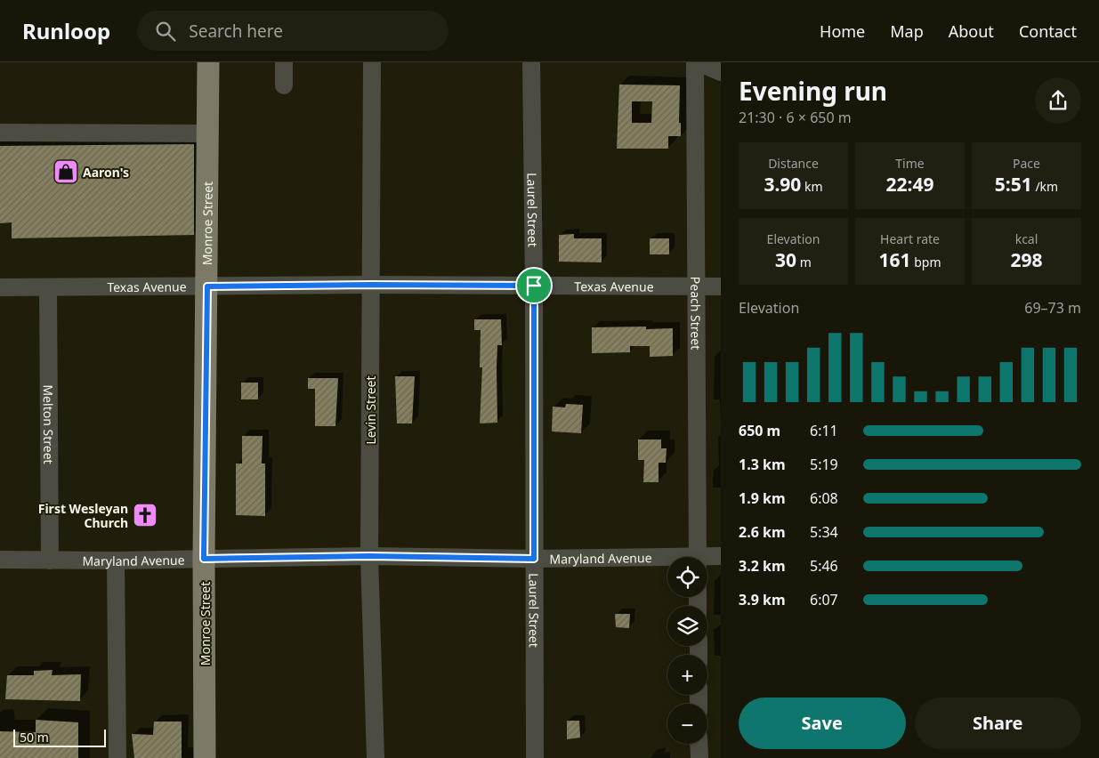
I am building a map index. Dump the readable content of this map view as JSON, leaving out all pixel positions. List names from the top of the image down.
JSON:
{
  "streets": {
    "main road": ["Monroe Street"],
    "street": [
      "Laurel Street",
      "Texas Avenue",
      "Peach Street",
      "Levin Street",
      "Melton Street",
      "Maryland Avenue"
    ]
  },
  "crossings": [
    ["Laurel Street", "Texas Avenue"],
    ["Laurel Street", "Maryland Avenue"],
    ["Monroe Street", "Texas Avenue"],
    ["Monroe Street", "Maryland Avenue"],
    ["Texas Avenue", "Peach Street"],
    ["Texas Avenue", "Levin Street"],
    ["Texas Avenue", "Melton Street"],
    ["Levin Street", "Maryland Avenue"],
    ["Melton Street", "Maryland Avenue"]
  ],
  "places": {
    "shop": ["Aaron's"],
    "church": ["First Wesleyan Church"]
  },
  "scale_bar": "50 m",
  "page": {
    "header": "Runloop",
    "search": "Search here",
    "nav": [
      "Home",
      "Map",
      "About",
      "Contact"
    ],
    "heading": ["Evening run", "21:30 · 6 × 650 m"],
    "stats": [
      ["Distance", "3.90 km"],
      ["Time", "22:49"],
      ["Pace", "5:51 /km"],
      ["Elevation", "30 m"],
      ["Heart rate", "161 bpm"],
      ["kcal", "298"]
    ],
    "chart": ["Elevation", "69–73 m"],
    "list": [
      {
        "name": "650 m",
        "note": "6:11"
      },
      {
        "name": "1.3 km",
        "note": "5:19"
      },
      {
        "name": "1.9 km",
        "note": "6:08"
      },
      {
        "name": "2.6 km",
        "note": "5:34"
      },
      {
        "name": "3.2 km",
        "note": "5:46"
      },
      {
        "name": "3.9 km",
        "note": "6:07"
      }
    ],
    "map_buttons": ["+", "−"],
    "buttons": ["Save", "Share"],
    "scale": "50 m"
  }
}
